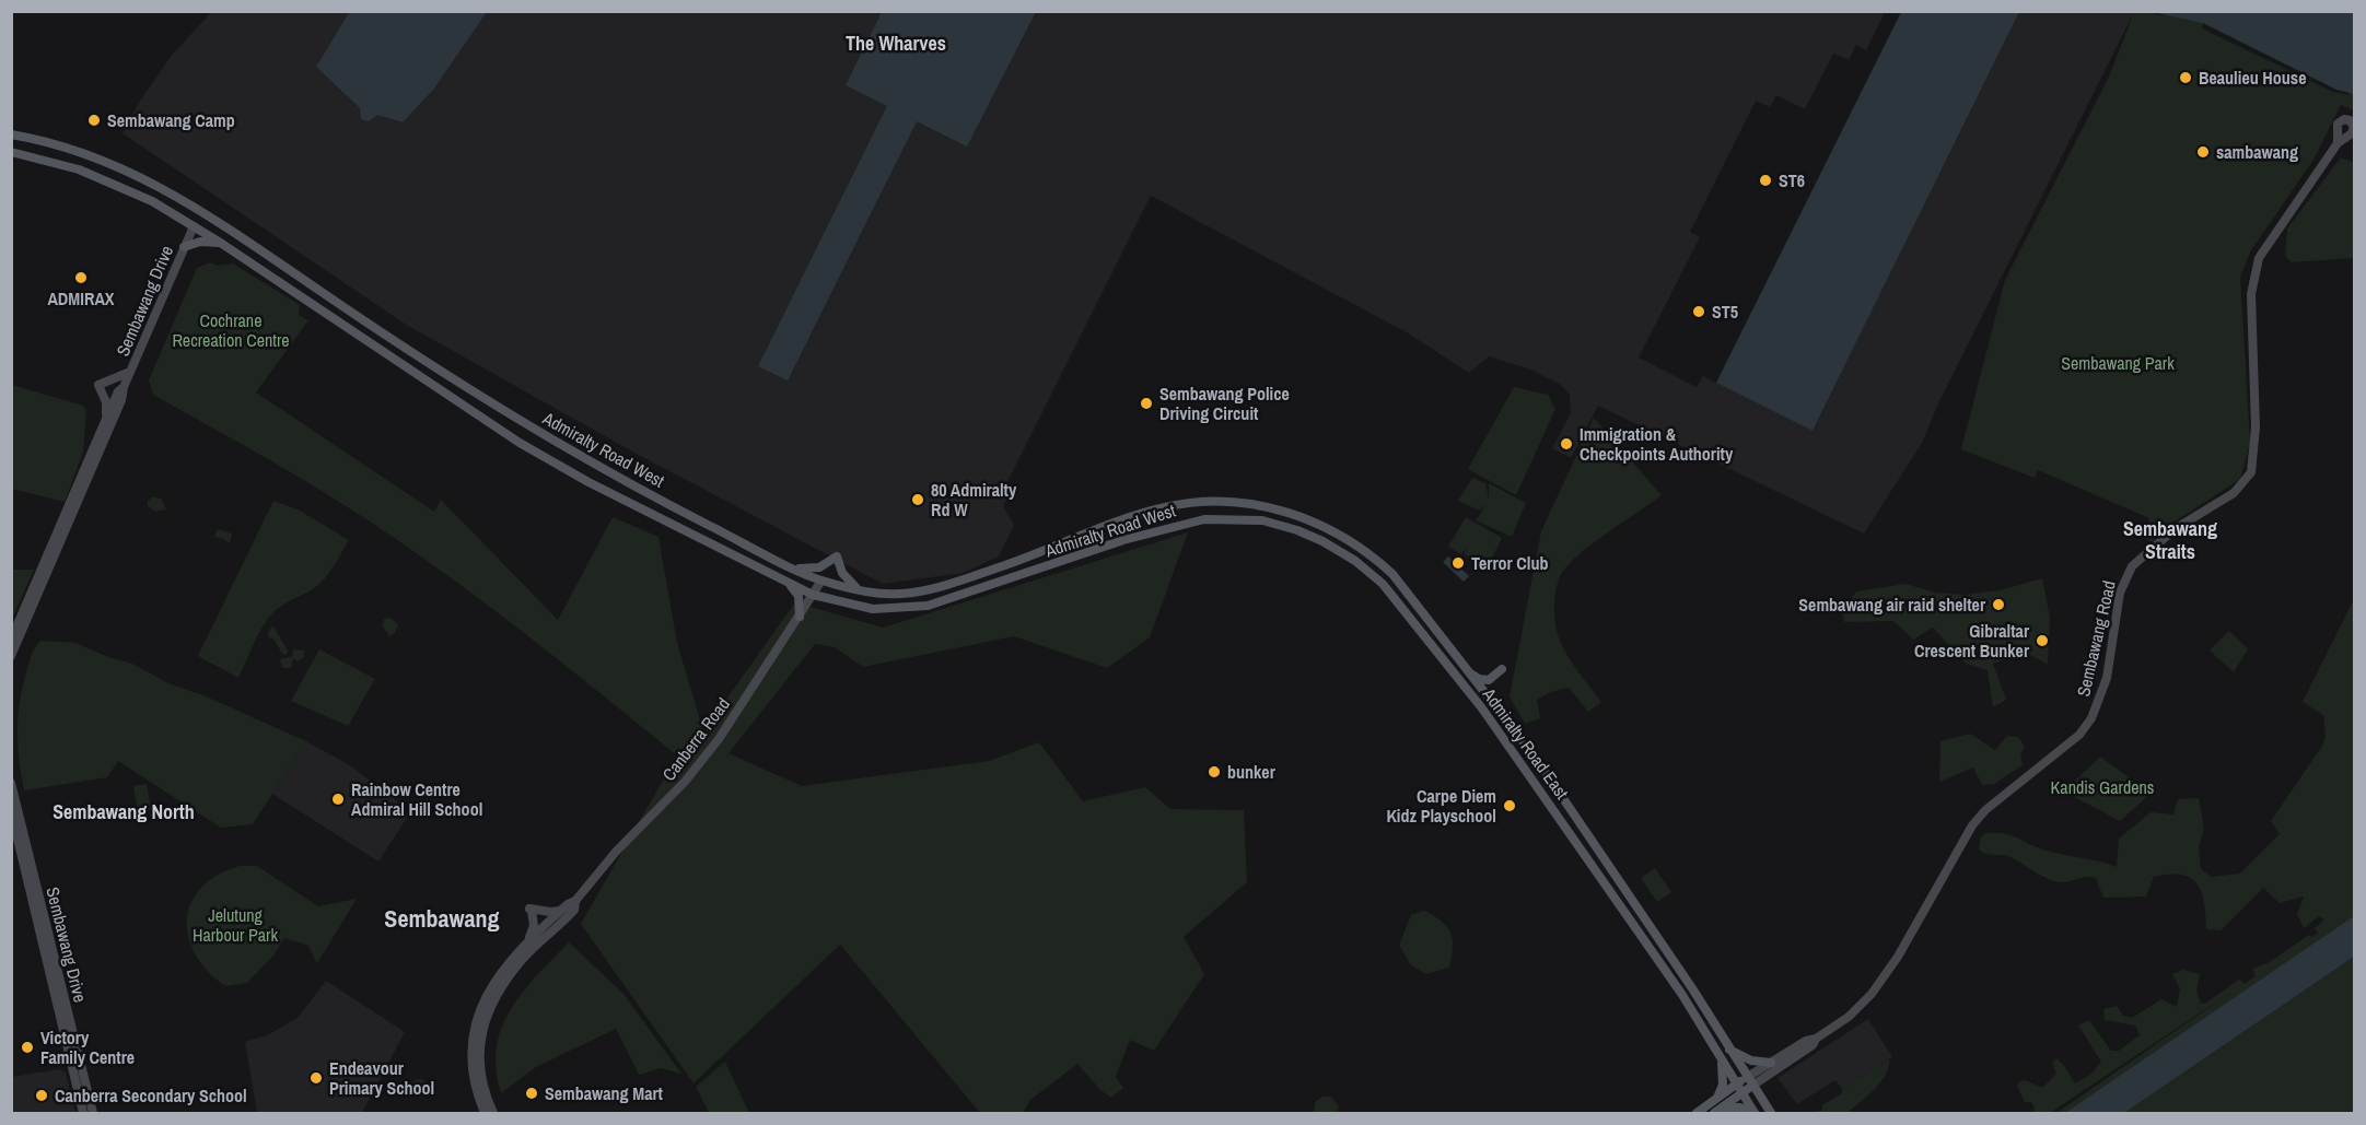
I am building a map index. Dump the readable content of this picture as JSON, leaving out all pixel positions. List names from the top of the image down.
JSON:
{
  "streets": {
    "main road": [
      "Sembawang Drive",
      "Admiralty Road West",
      "Sembawang Road",
      "Canberra Road",
      "Admiralty Road East"
    ]
  },
  "crossings": [
    ["Sembawang Drive", "Admiralty Road West"],
    ["Admiralty Road West", "Canberra Road"],
    ["Admiralty Road West", "Admiralty Road East"],
    ["Sembawang Road", "Admiralty Road East"]
  ],
  "districts": [
    "The Wharves",
    "Sembawang Straits",
    "Sembawang North",
    "Sembawang"
  ],
  "parks": [
    "Cochrane Recreation Centre",
    "Sembawang Park",
    "Kandis Gardens",
    "Jelutung Harbour Park"
  ],
  "places": [
    "Beaulieu House",
    "Sembawang Camp",
    "sambawang",
    "ST6",
    "ADMIRAX",
    "ST5",
    "Sembawang Police Driving Circuit",
    "Immigration & Checkpoints Authority",
    "80 Admiralty Rd W",
    "Terror Club",
    "Sembawang air raid shelter",
    "Gibraltar Crescent Bunker",
    "bunker",
    "Rainbow Centre Admiral Hill School",
    "Carpe Diem Kidz Playschool",
    "Victory Family Centre",
    "Endeavour Primary School",
    "Sembawang Mart",
    "Canberra Secondary School"
  ]
}
